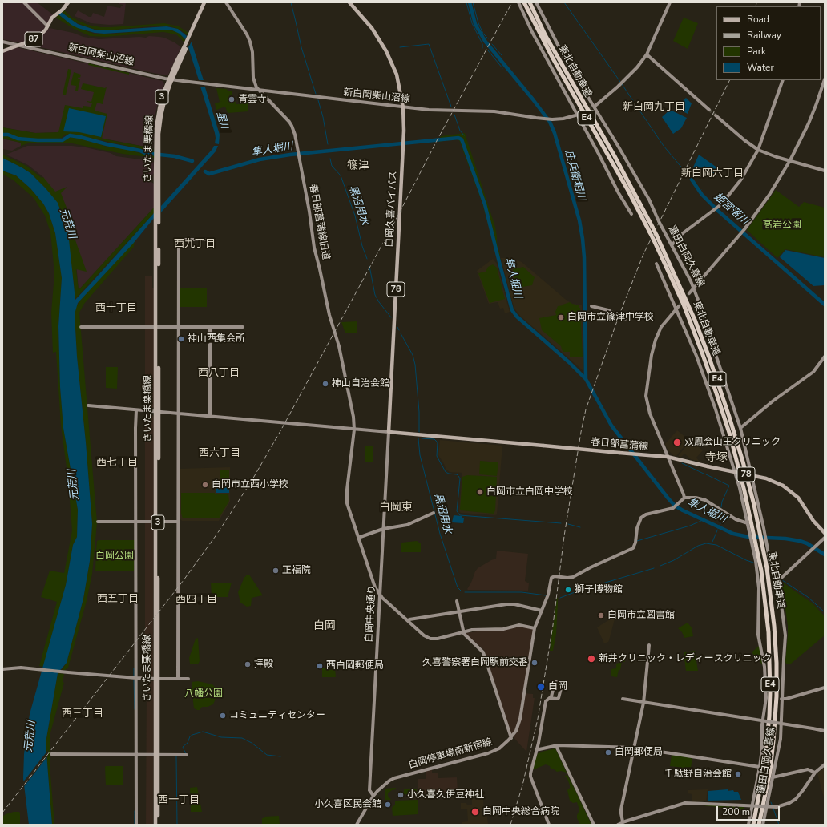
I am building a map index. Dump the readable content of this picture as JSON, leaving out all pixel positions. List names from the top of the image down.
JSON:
{
  "streets": {
    "highway": ["東北自動車道", "E4"],
    "main road": [
      "87",
      "3",
      "さいたま栗橋線",
      "白岡久喜バイパス",
      "78",
      "春日部菖蒲線"
    ],
    "street": [
      "新白岡柴山沼線",
      "春日部菖蒲線旧道",
      "蓮田白岡久喜線",
      "白岡中央通り",
      "白岡停車場南新宿線"
    ]
  },
  "crossings": [
    ["87", "新白岡柴山沼線"],
    ["新白岡柴山沼線", "さいたま栗橋線"],
    ["新白岡柴山沼線", "白岡久喜バイパス"],
    ["新白岡柴山沼線", "春日部菖蒲線旧道"],
    ["東北自動車道", "蓮田白岡久喜線"],
    ["白岡久喜バイパス", "春日部菖蒲線"],
    ["白岡久喜バイパス", "白岡中央通り"],
    ["春日部菖蒲線旧道", "白岡中央通り"],
    ["春日部菖蒲線", "白岡中央通り"],
    ["白岡中央通り", "白岡停車場南新宿線"]
  ],
  "districts": [
    "新白岡九丁目",
    "篠津",
    "新白岡六丁目",
    "西九丁目",
    "西十丁目",
    "西八丁目",
    "西六丁目",
    "寺塚",
    "西七丁目",
    "白岡東",
    "西五丁目",
    "西四丁目",
    "白岡",
    "西三丁目",
    "西一丁目"
  ],
  "water": [
    "星川",
    "隼人堀川",
    "庄兵衛堀川",
    "黒沼用水",
    "姫宮落川",
    "元荒川"
  ],
  "parks": ["高岩公園", "白岡公園", "八幡公園"],
  "places": [
    "青雲寺",
    "白岡市立篠津中学校",
    "神山西集会所",
    "神山自治会館",
    "双鳳会山王クリニック",
    "白岡市立西小学校",
    "白岡市立白岡中学校",
    "正福院",
    "獅子博物館",
    "白岡市立図書館",
    "新井クリニック・レディースクリニック",
    "久喜警察署白岡駅前交番",
    "拝殿",
    "西白岡郵便局",
    "白岡",
    "コミュニティセンター",
    "白岡郵便局",
    "千駄野自治会館",
    "小久喜久伊豆神社",
    "小久喜区民会館",
    "白岡中央総合病院"
  ],
  "legend": [
    "Road",
    "Railway",
    "Park",
    "Water"
  ],
  "scale_bar": "200 m"
}
